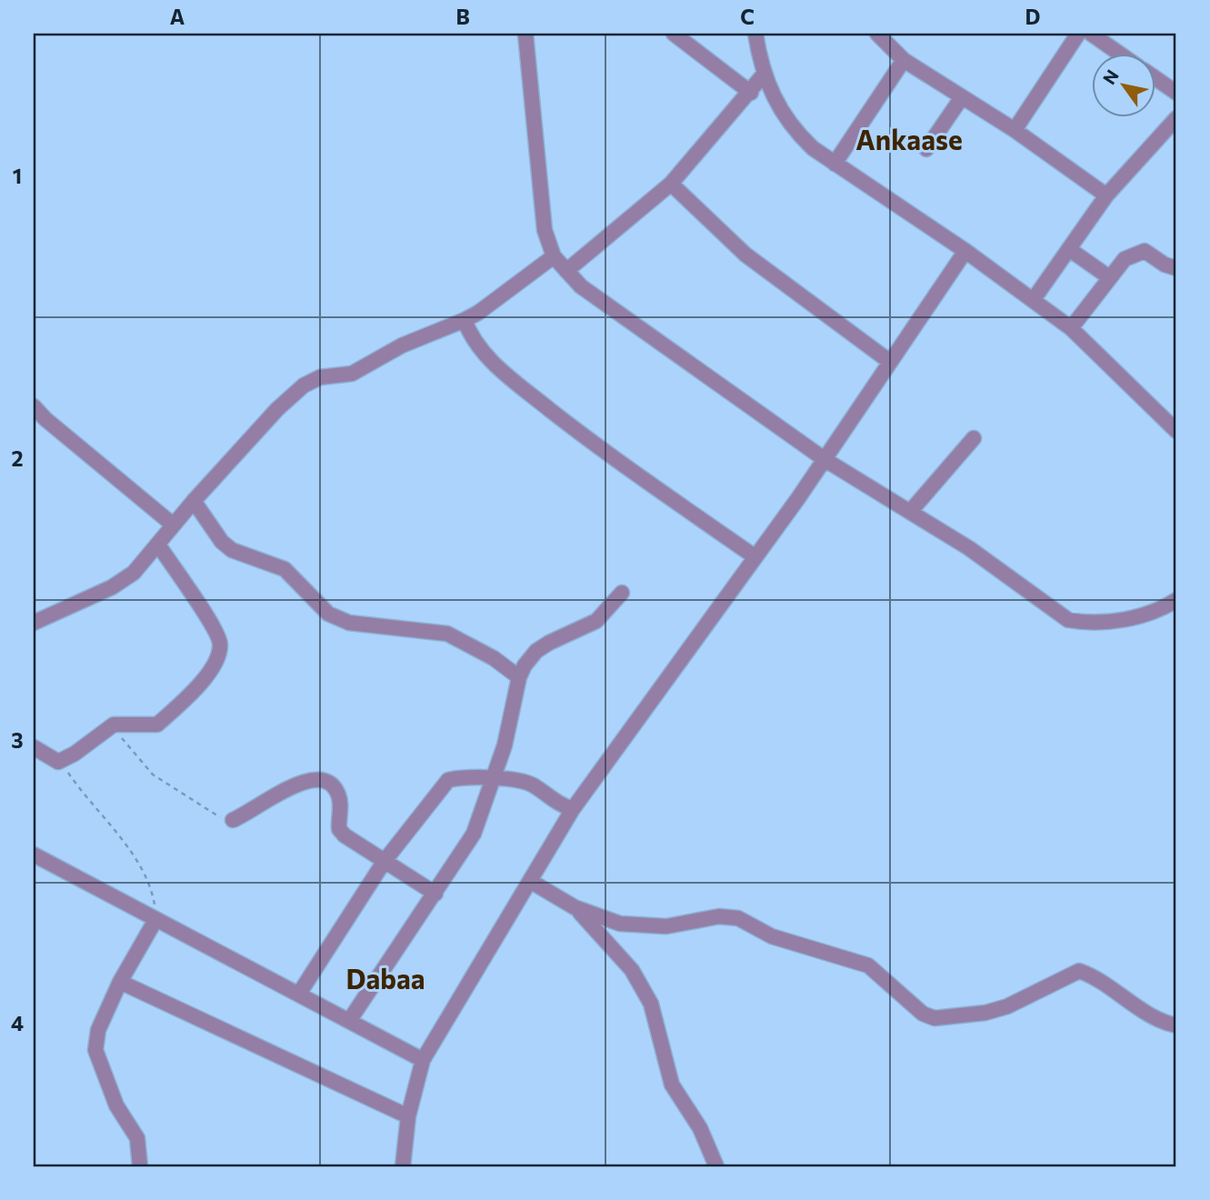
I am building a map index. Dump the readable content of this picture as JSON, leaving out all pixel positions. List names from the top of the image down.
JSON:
{
  "districts": ["Ankaase", "Dabaa"],
  "north": "top left",
  "grid": {
    "columns": [
      "A",
      "B",
      "C",
      "D"
    ],
    "rows": [
      "1",
      "2",
      "3",
      "4"
    ]
  }
}
